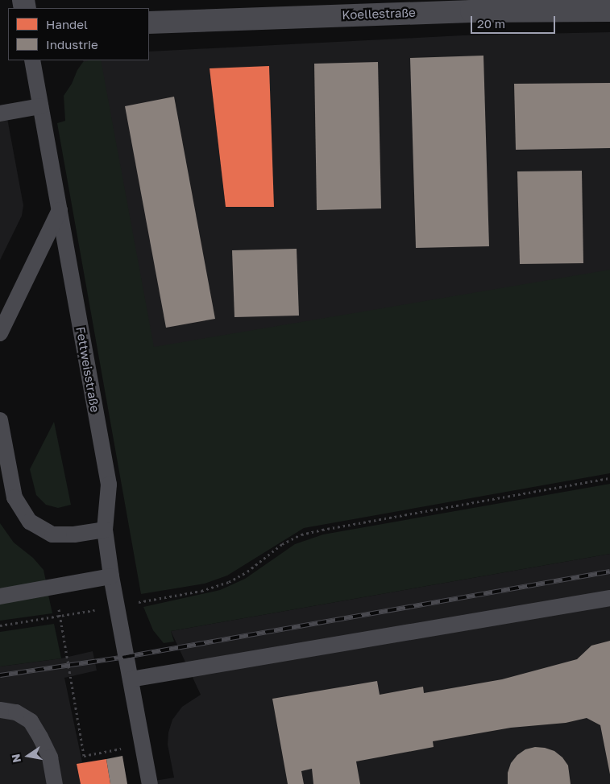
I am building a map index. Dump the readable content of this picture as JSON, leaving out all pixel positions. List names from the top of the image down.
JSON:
{
  "streets": {
    "street": ["Koellestraße"],
    "lane": ["Fettweisstraße"]
  },
  "legend": ["Handel", "Industrie"],
  "scale_bar": "20 m",
  "north": "left"
}
